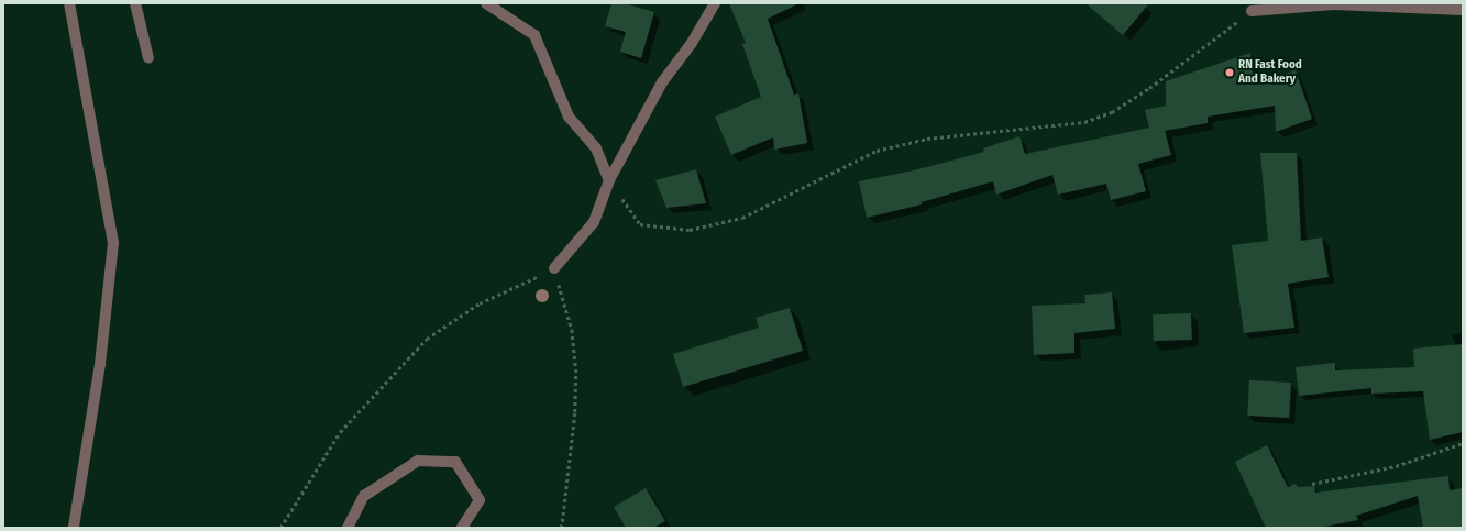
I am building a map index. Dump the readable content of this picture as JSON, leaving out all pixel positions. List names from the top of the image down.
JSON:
{
  "places": ["RN Fast Food And Bakery"]
}
